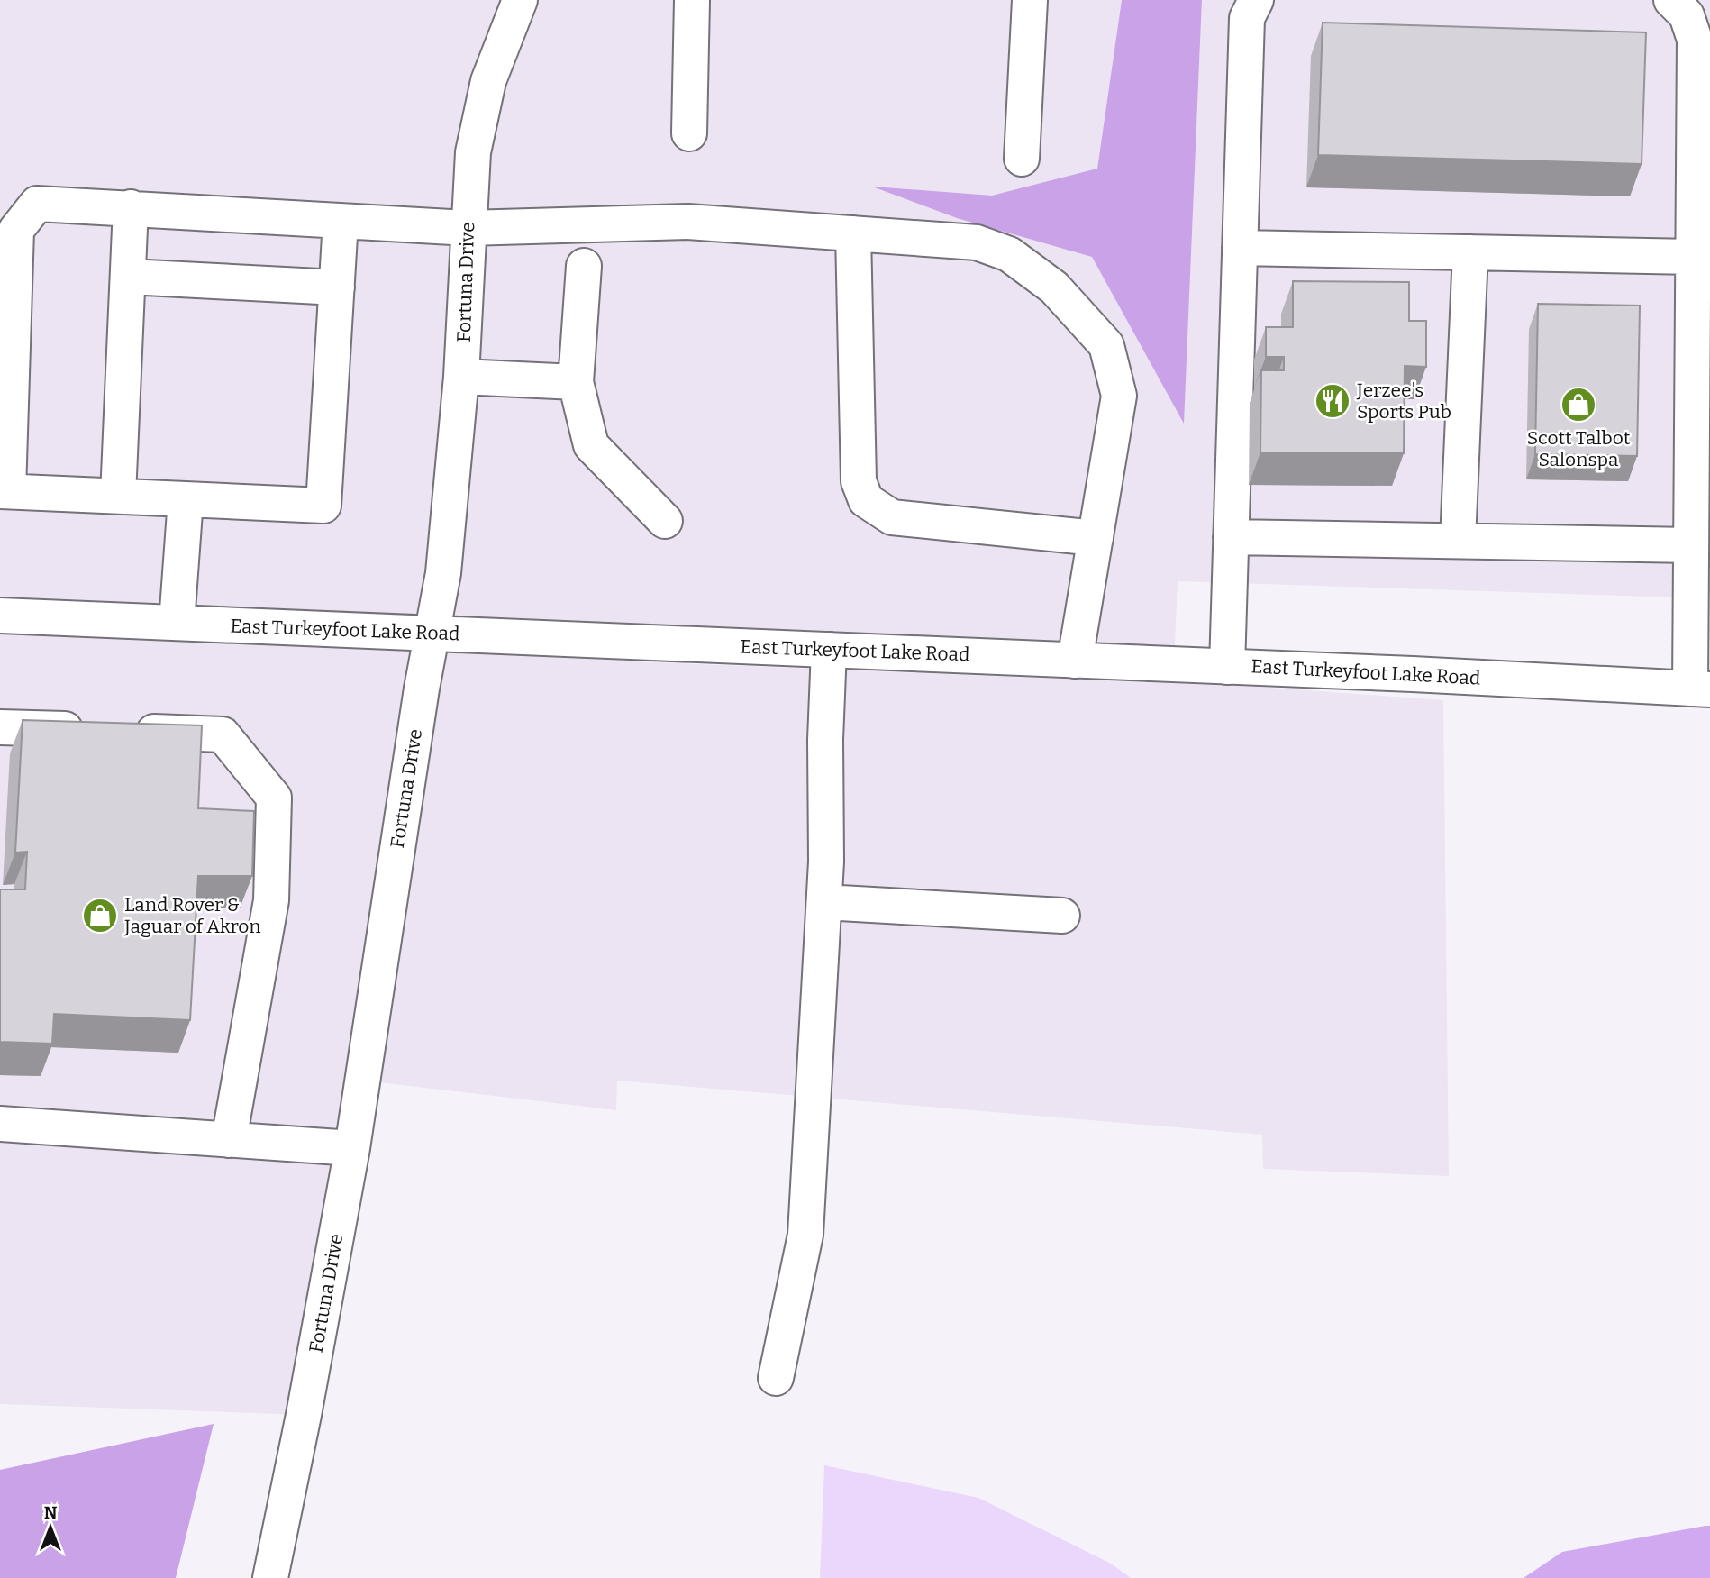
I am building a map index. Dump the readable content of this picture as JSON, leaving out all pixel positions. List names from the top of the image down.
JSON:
{
  "streets": {
    "main road": ["Fortuna Drive", "East Turkeyfoot Lake Road"]
  },
  "crossings": [
    ["Fortuna Drive", "East Turkeyfoot Lake Road"]
  ],
  "places": {
    "restaurant": ["Jerzee's Sports Pub"],
    "shop": ["Scott Talbot Salonspa", "Land Rover & Jaguar of Akron"]
  },
  "north": "top"
}
